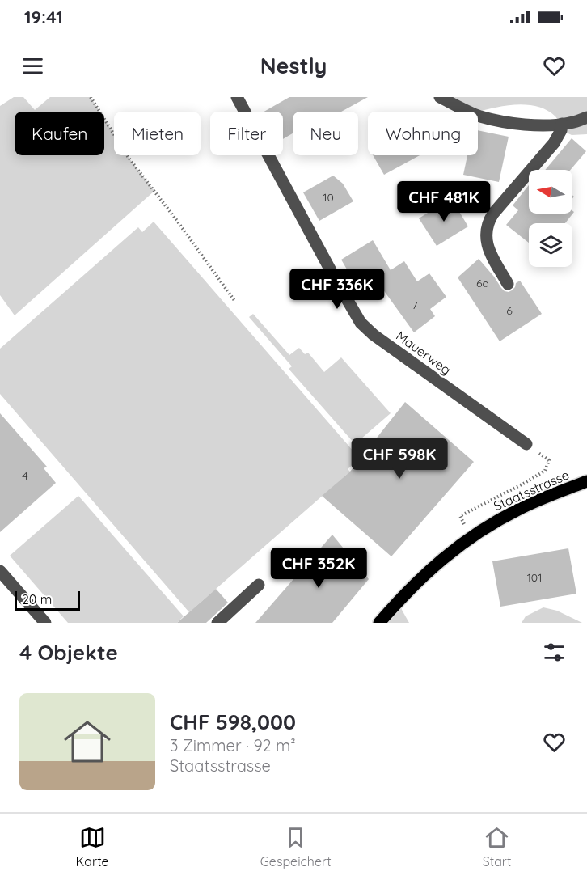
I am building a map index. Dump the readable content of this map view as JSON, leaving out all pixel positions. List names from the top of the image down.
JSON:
{
  "streets": {
    "main road": ["Staatsstrasse"],
    "street": ["Mauerweg"]
  },
  "house_numbers": [
    "10",
    "6a",
    "7",
    "6",
    "4",
    "101"
  ],
  "scale_bar": "20 m",
  "north": "left",
  "page": {
    "status": "19:41",
    "header": "Nestly",
    "chip": [
      "Kaufen",
      "Mieten",
      "Filter",
      "Neu",
      "Wohnung"
    ],
    "price": [
      "CHF 481K",
      "CHF 336K",
      "CHF 598K",
      "CHF 352K"
    ],
    "scale": "20 m",
    "heading": "4 Objekte",
    "list": [
      {
        "name": "CHF 598,000",
        "note": "3 Zimmer · 92 m² · Staatsstrasse"
      }
    ],
    "tabs": ["Karte", "Gespeichert", "Start"]
  }
}
